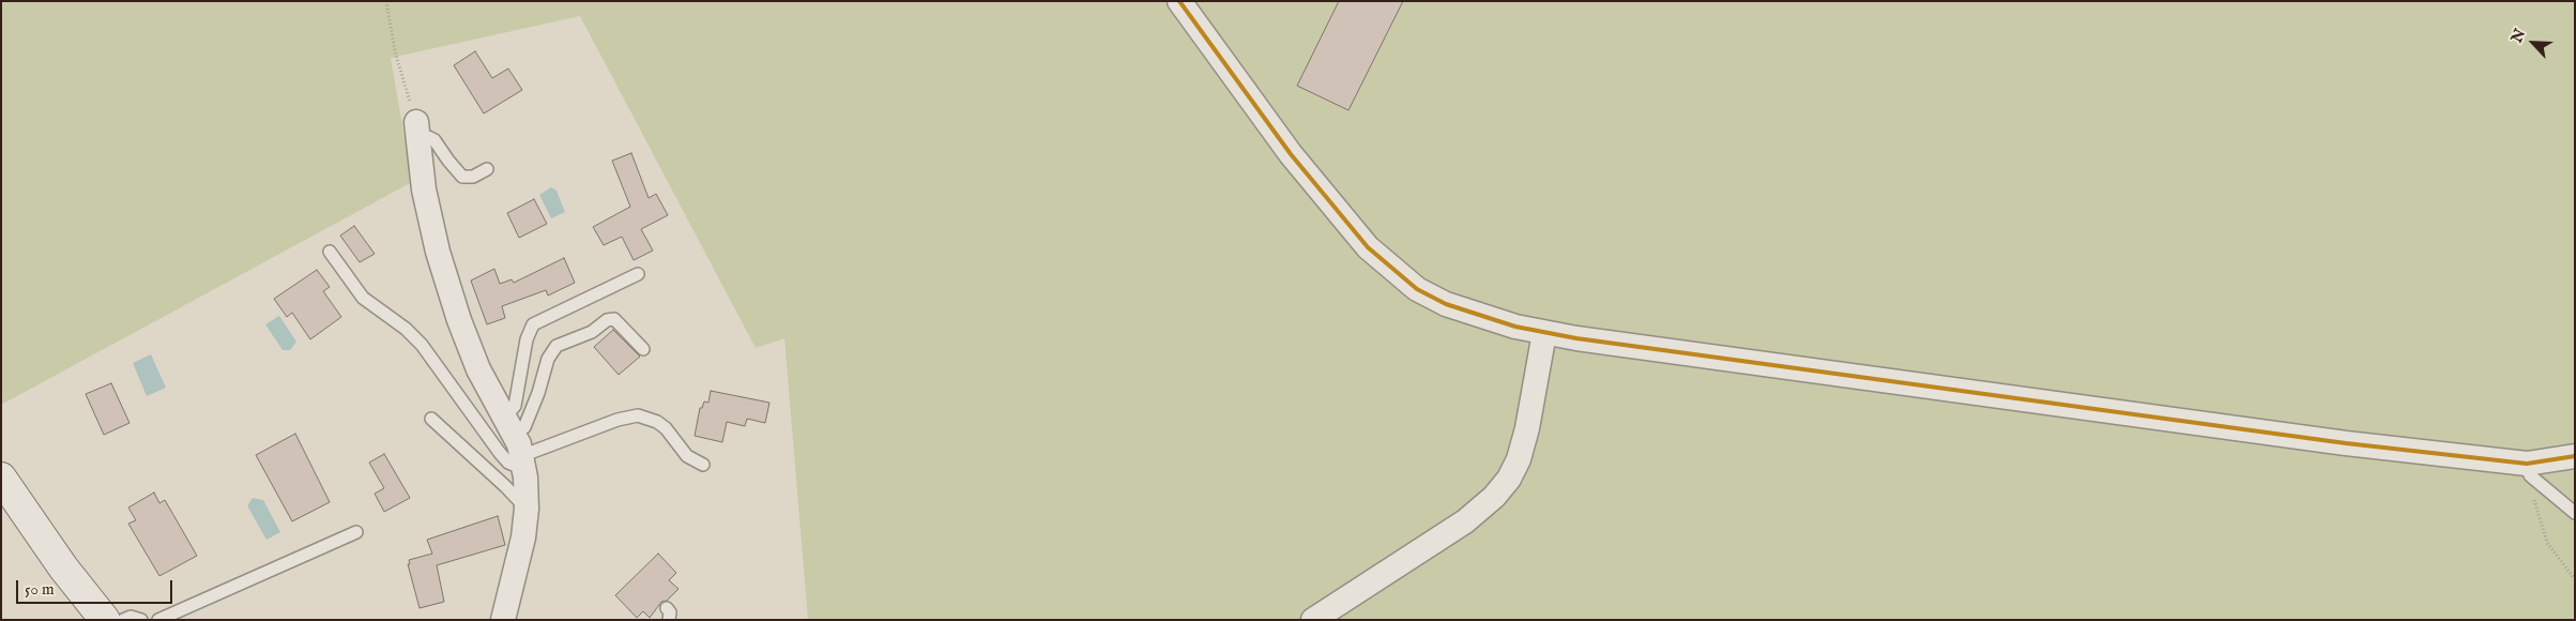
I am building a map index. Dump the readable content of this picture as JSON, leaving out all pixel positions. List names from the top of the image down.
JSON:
{
  "scale_bar": "50 m",
  "north": "top left"
}
